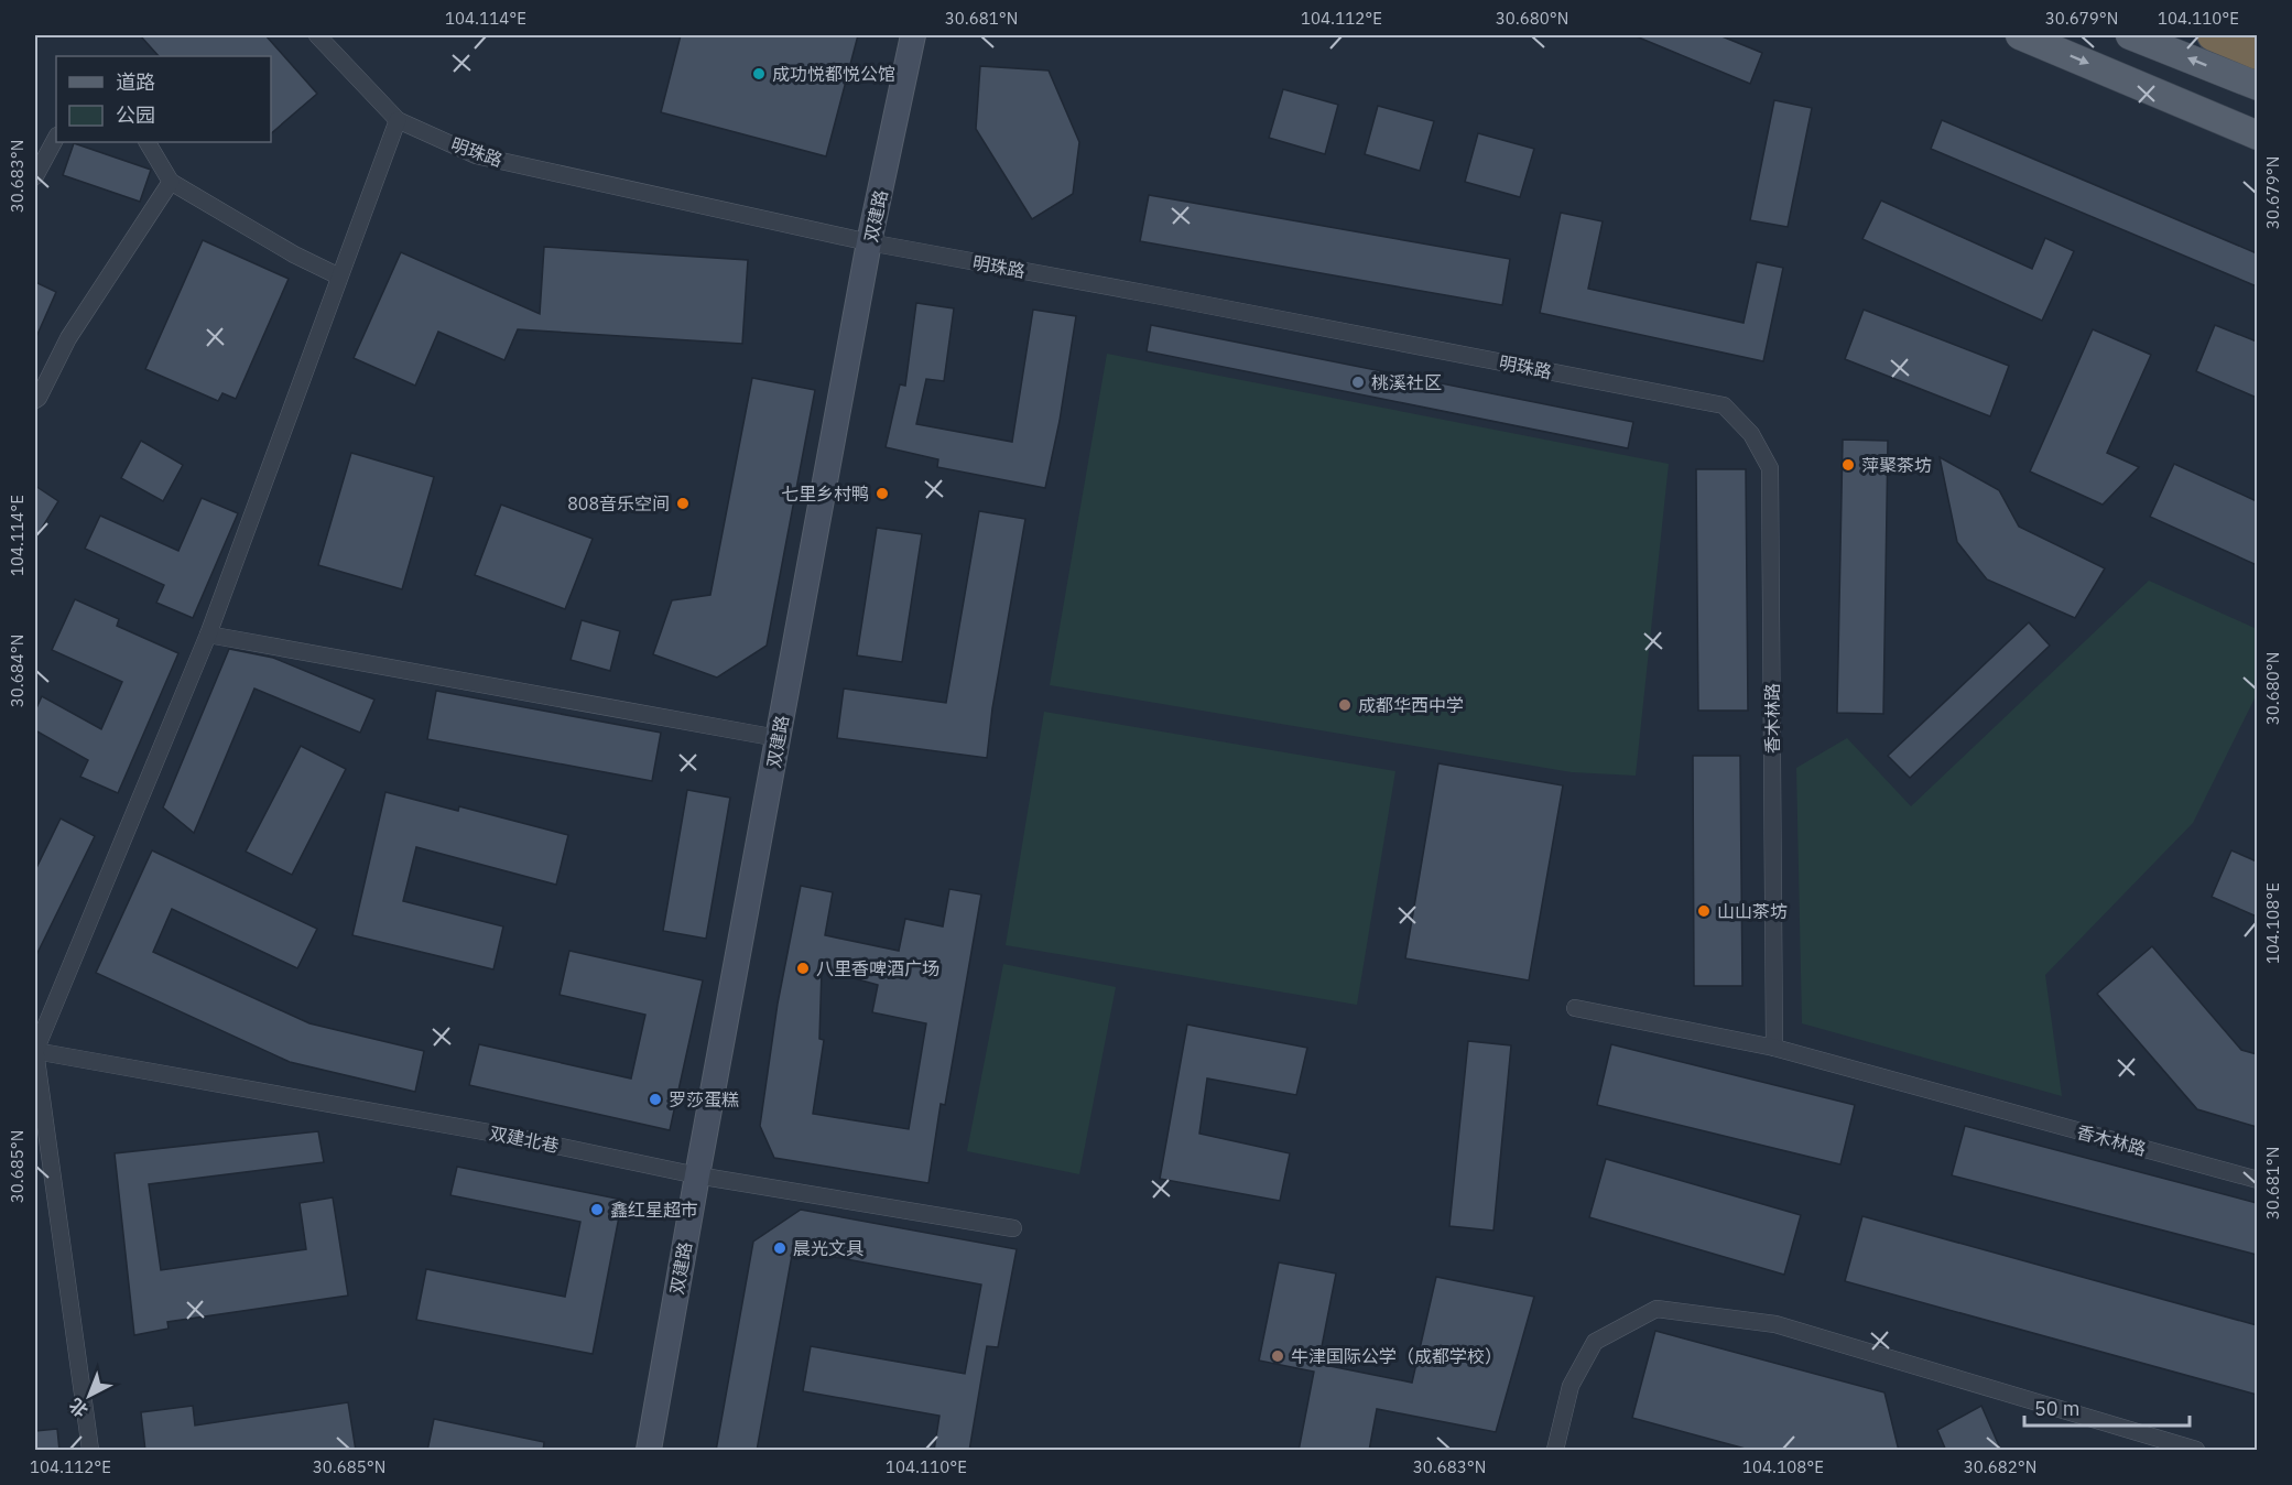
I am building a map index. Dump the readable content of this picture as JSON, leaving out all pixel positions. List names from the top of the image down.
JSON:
{
  "streets": {
    "street": [
      "明珠路",
      "双建路",
      "香木林路",
      "双建北巷"
    ]
  },
  "crossings": [
    ["明珠路", "双建路"],
    ["明珠路", "香木林路"],
    ["双建路", "双建北巷"]
  ],
  "places": [
    "成功悦都悦公馆",
    "桃溪社区",
    "萍聚茶坊",
    "七里乡村鸭",
    "808音乐空间",
    "成都华西中学",
    "山山茶坊",
    "八里香啤酒广场",
    "罗莎蛋糕",
    "鑫红星超市",
    "晨光文具",
    "牛津国际公学（成都学校）"
  ],
  "legend": ["道路", "公园"],
  "scale_bar": "50 m",
  "north": "bottom left",
  "coordinates": [
    "104.114°E",
    "30.681°N",
    "104.112°E",
    "30.680°N",
    "30.679°N",
    "104.110°E",
    "30.683°N",
    "30.684°N",
    "104.108°E",
    "30.685°N",
    "30.682°N"
  ]
}
